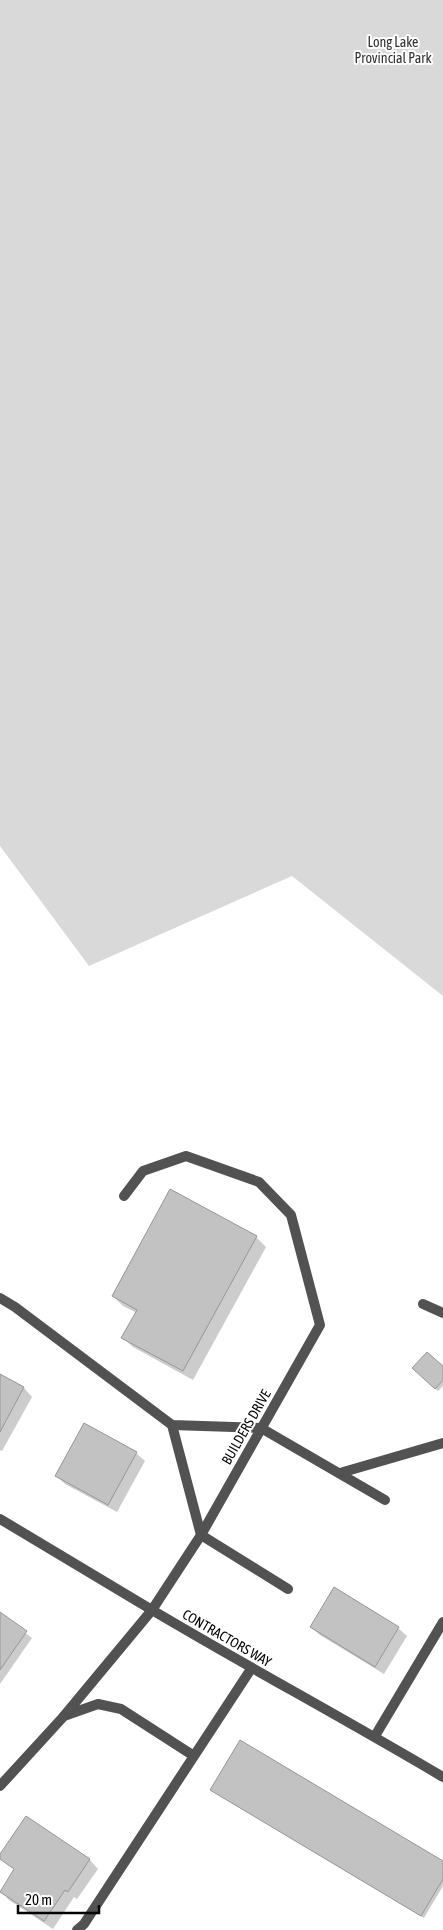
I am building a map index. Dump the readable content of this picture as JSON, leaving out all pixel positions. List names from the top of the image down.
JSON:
{
  "streets": {
    "street": ["BUILDERS DRIVE", "CONTRACTORS WAY"]
  },
  "crossings": [
    ["BUILDERS DRIVE", "CONTRACTORS WAY"]
  ],
  "parks": ["Long Lake Provincial Park"],
  "scale_bar": "20 m"
}
